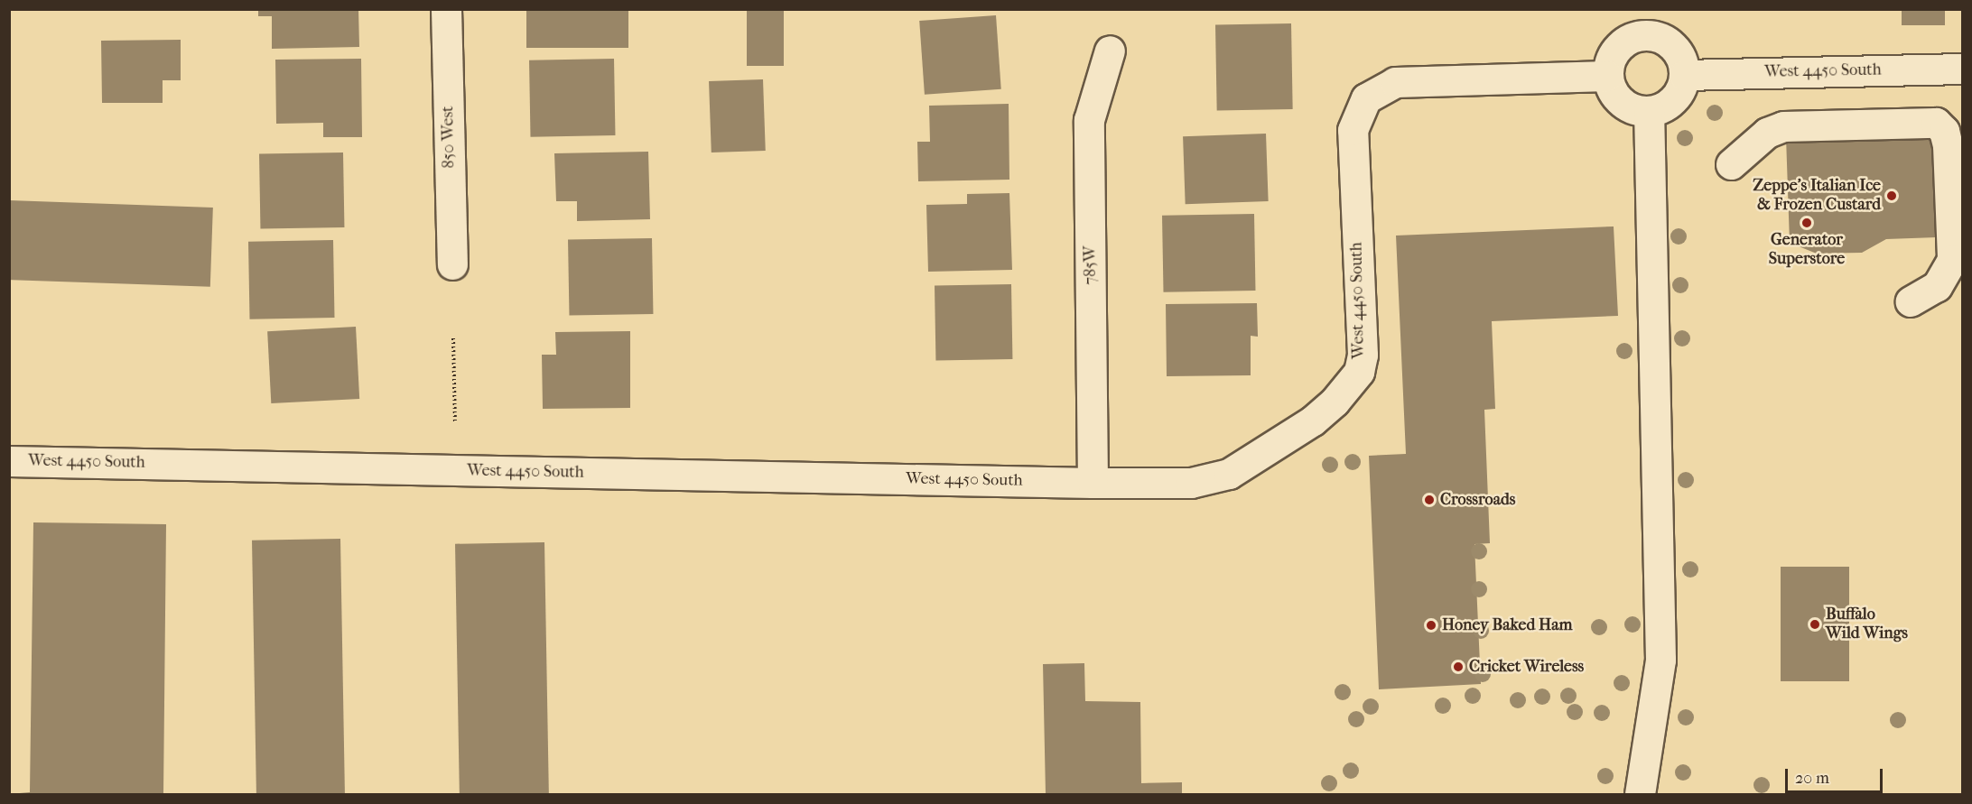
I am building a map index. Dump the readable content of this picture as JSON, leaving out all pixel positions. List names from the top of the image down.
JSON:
{
  "streets": {
    "street": ["West 4450 South", "850 West", "785W"]
  },
  "crossings": [
    ["West 4450 South", "785W"]
  ],
  "places": [
    "Zeppe’s Italian Ice & Frozen Custard",
    "Generator Superstore",
    "Crossroads",
    "Buffalo Wild Wings",
    "Honey Baked Ham",
    "Cricket Wireless"
  ],
  "scale_bar": "20 m"
}
